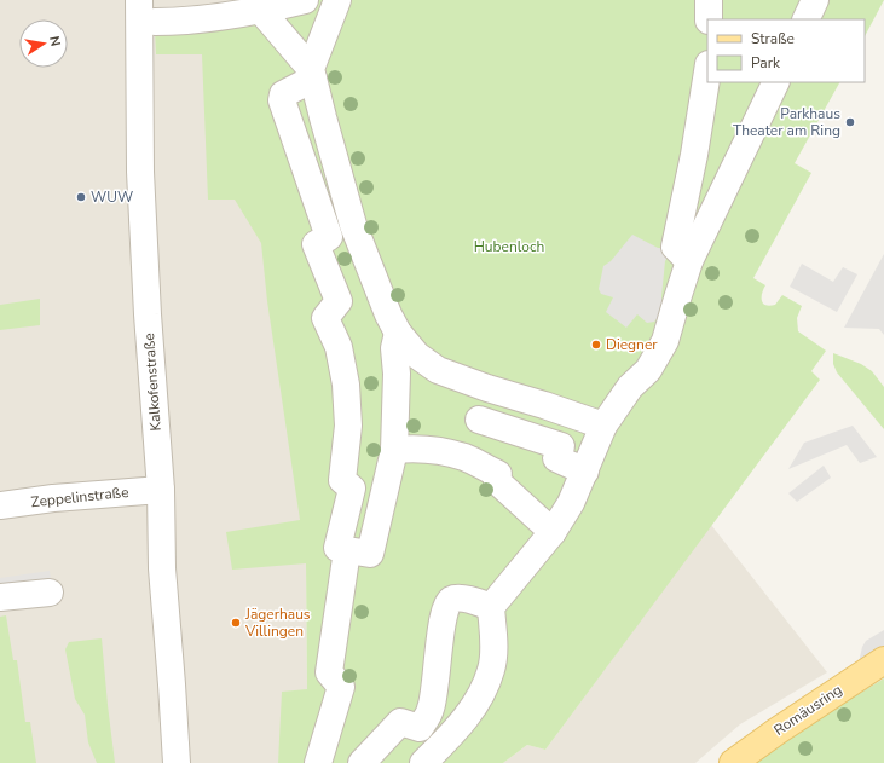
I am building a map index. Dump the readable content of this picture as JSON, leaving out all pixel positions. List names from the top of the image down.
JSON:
{
  "streets": {
    "main road": ["Romäusring"],
    "street": ["Kalkofenstraße", "Zeppelinstraße"]
  },
  "crossings": [
    ["Kalkofenstraße", "Zeppelinstraße"]
  ],
  "parks": ["Hubenloch"],
  "places": [
    "Parkhaus Theater am Ring",
    "WUW",
    "Diegner",
    "Jägerhaus Villingen"
  ],
  "legend": ["Straße", "Park"],
  "north": "right"
}
